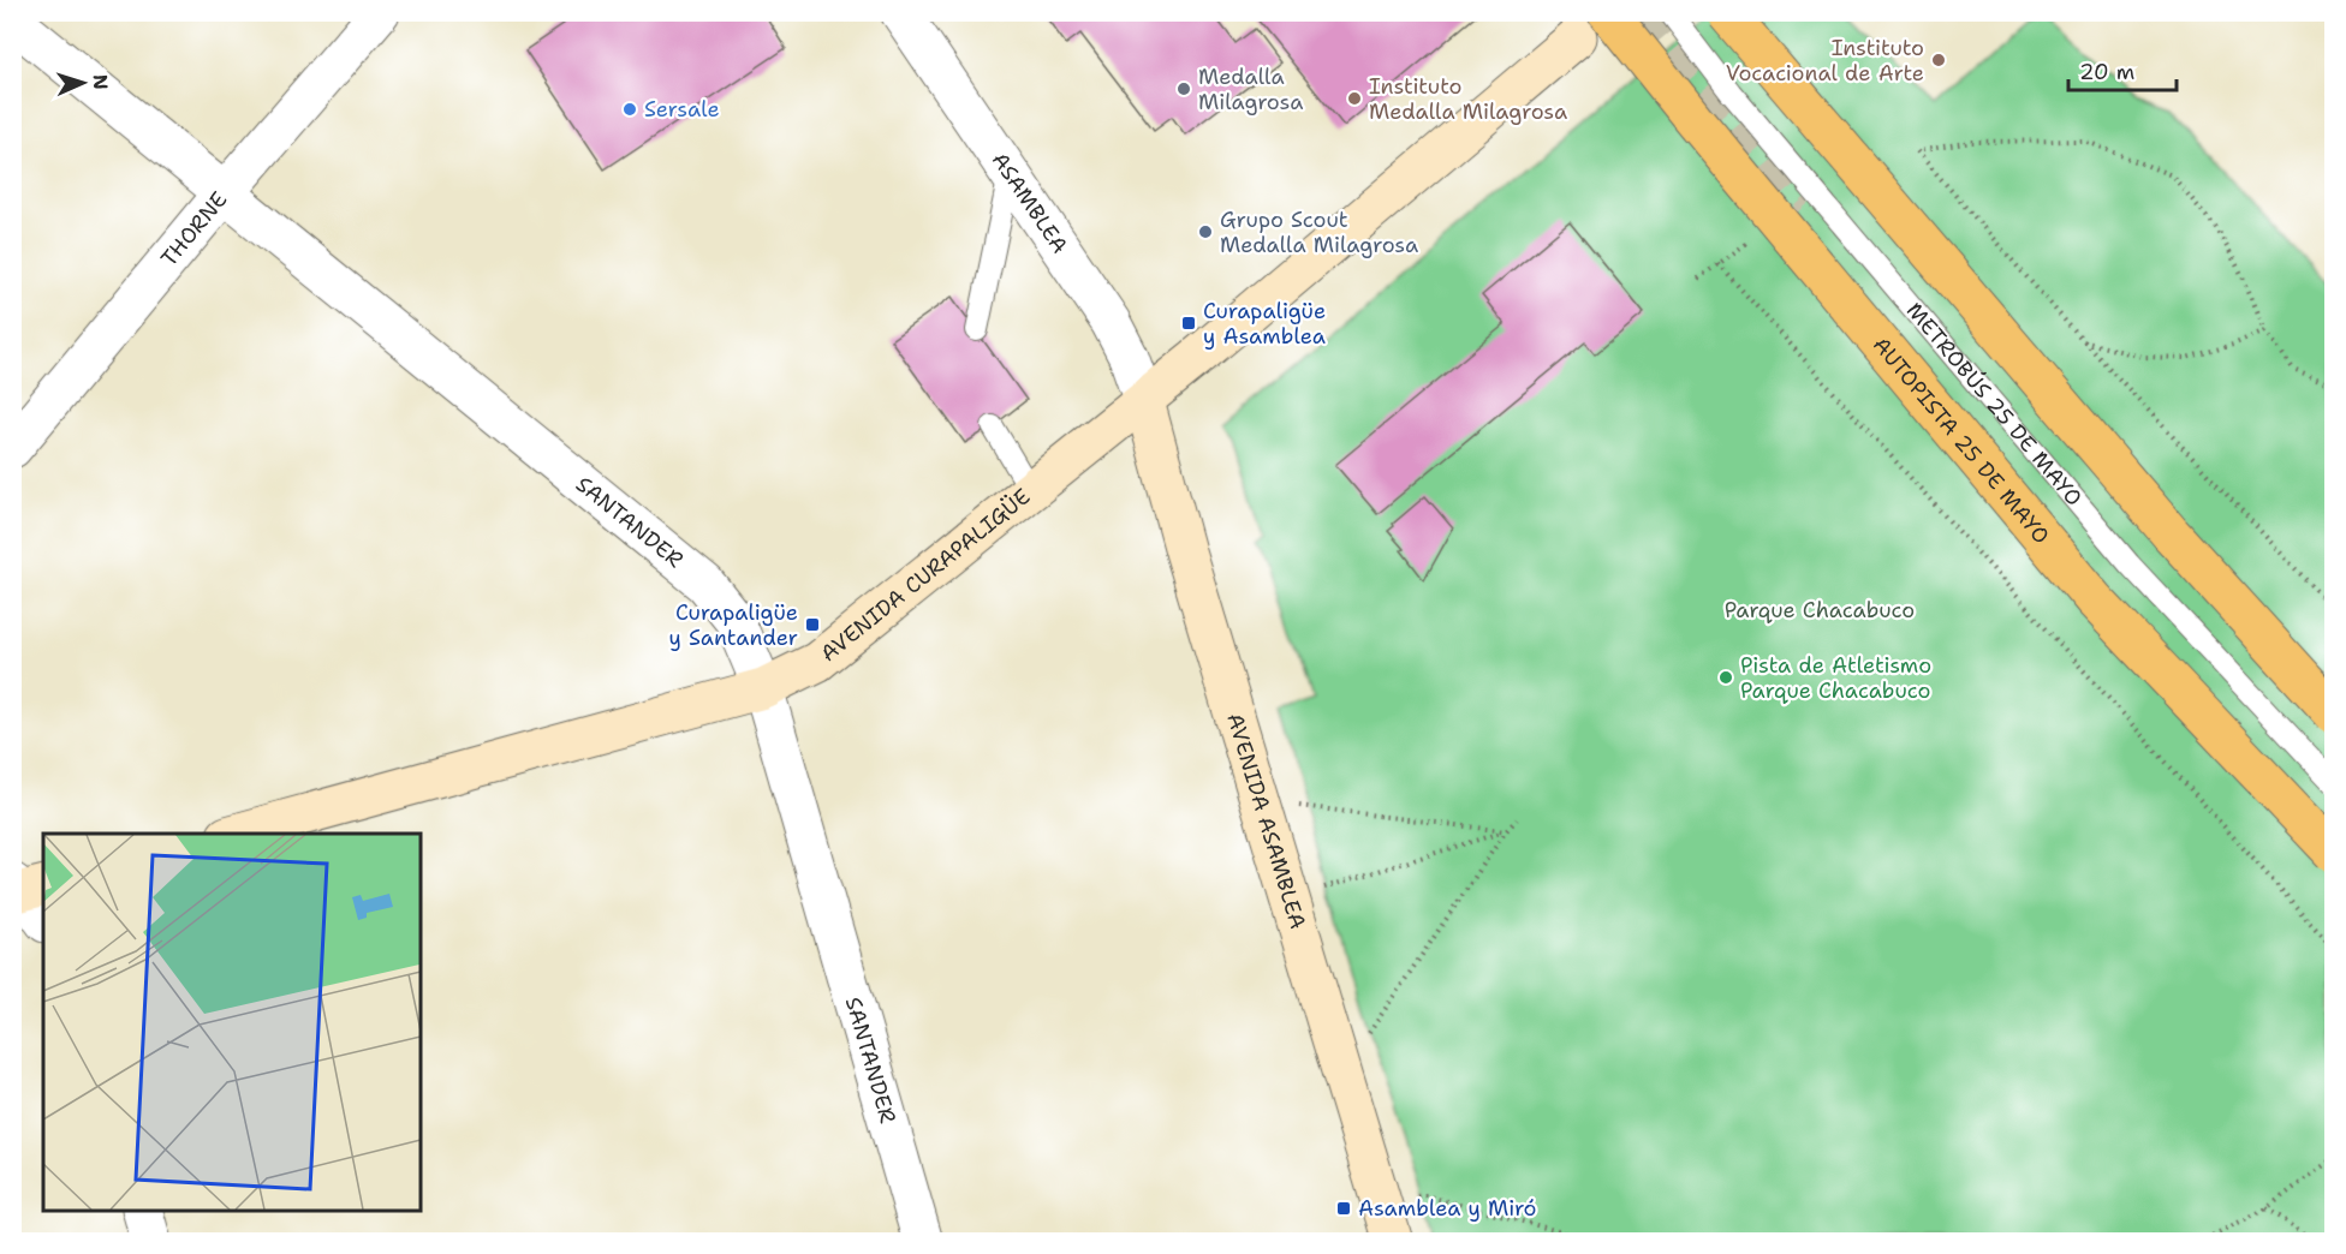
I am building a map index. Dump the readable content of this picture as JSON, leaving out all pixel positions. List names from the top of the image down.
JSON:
{
  "streets": {
    "highway": ["AUTOPISTA 25 DE MAYO"],
    "main road": ["AVENIDA CURAPALIGÜE", "AVENIDA ASAMBLEA"],
    "street": ["ASAMBLEA", "THORNE", "SANTANDER"],
    "lane": ["METROBÚS 25 DE MAYO"]
  },
  "crossings": [
    ["ASAMBLEA", "AVENIDA CURAPALIGÜE"],
    ["ASAMBLEA", "AVENIDA ASAMBLEA"],
    ["THORNE", "SANTANDER"],
    ["SANTANDER", "AVENIDA CURAPALIGÜE"],
    ["AVENIDA CURAPALIGÜE", "AVENIDA ASAMBLEA"]
  ],
  "parks": ["Parque Chacabuco"],
  "places": {
    "other": [
      "Instituto Vocacional de Arte",
      "Medalla Milagrosa",
      "Instituto Medalla Milagrosa",
      "Sersale",
      "Grupo Scout Medalla Milagrosa",
      "Pista de Atletismo Parque Chacabuco"
    ],
    "transit": ["Curapaligüe y Asamblea", "Curapaligüe y Santander", "Asamblea y Miró"]
  },
  "scale_bar": "20 m",
  "north": "right"
}
